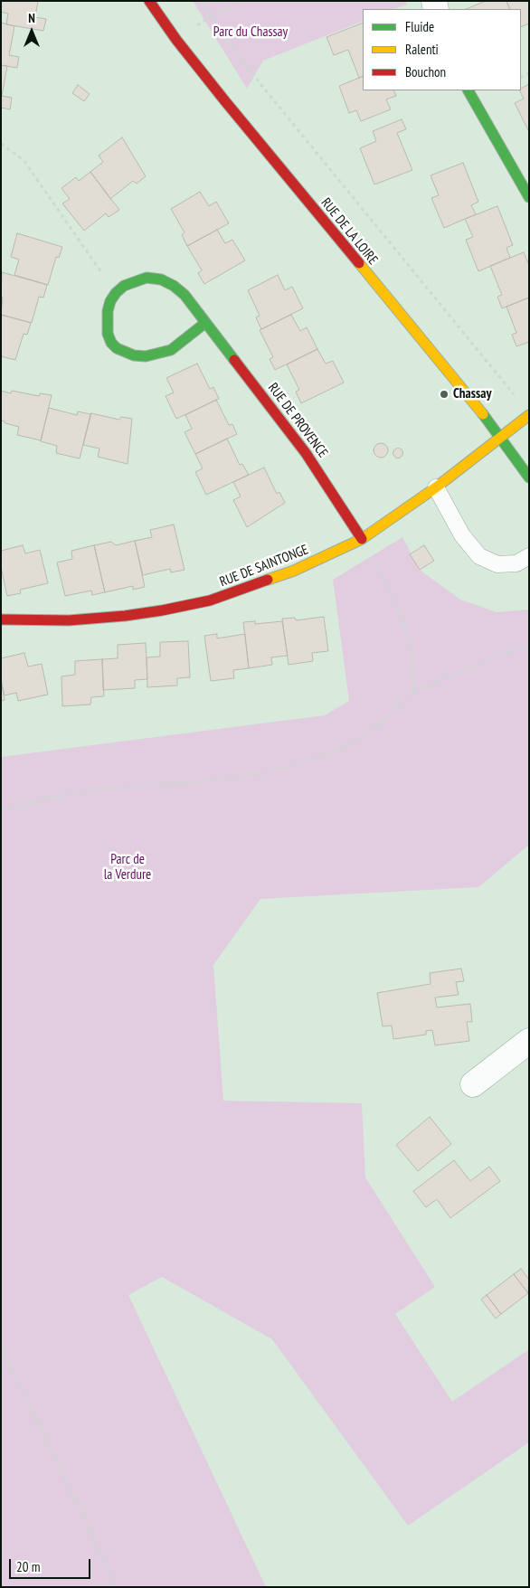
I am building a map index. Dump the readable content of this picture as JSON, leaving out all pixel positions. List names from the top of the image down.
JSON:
{
  "streets": {
    "street": ["RUE DE LA LOIRE", "RUE DE PROVENCE", "RUE DE SAINTONGE"]
  },
  "crossings": [
    ["RUE DE LA LOIRE", "RUE DE SAINTONGE"],
    ["RUE DE PROVENCE", "RUE DE SAINTONGE"]
  ],
  "parks": ["Parc du Chassay", "Parc de la Verdure"],
  "places": ["Chassay"],
  "legend": ["Fluide", "Ralenti", "Bouchon"],
  "scale_bar": "20 m",
  "north": "top"
}
